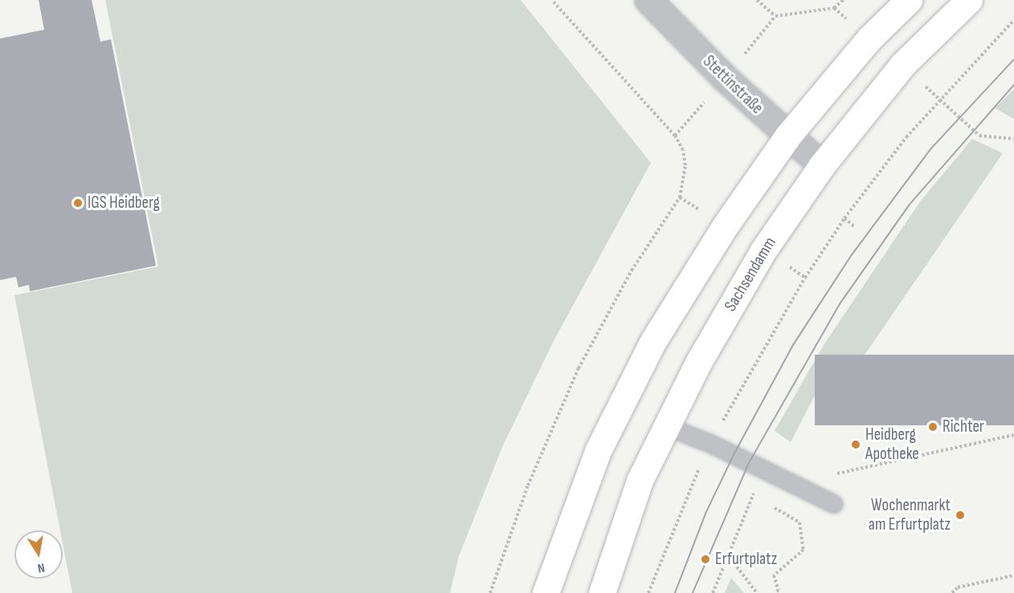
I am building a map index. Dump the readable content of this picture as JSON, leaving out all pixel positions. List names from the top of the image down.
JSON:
{
  "streets": {
    "street": ["Stettinstraße", "Sachsendamm"]
  },
  "crossings": [
    ["Stettinstraße", "Sachsendamm"]
  ],
  "places": [
    "IGS Heidberg",
    "Richter",
    "Heidberg Apotheke",
    "Wochenmarkt am Erfurtplatz",
    "Erfurtplatz"
  ],
  "north": "bottom"
}
